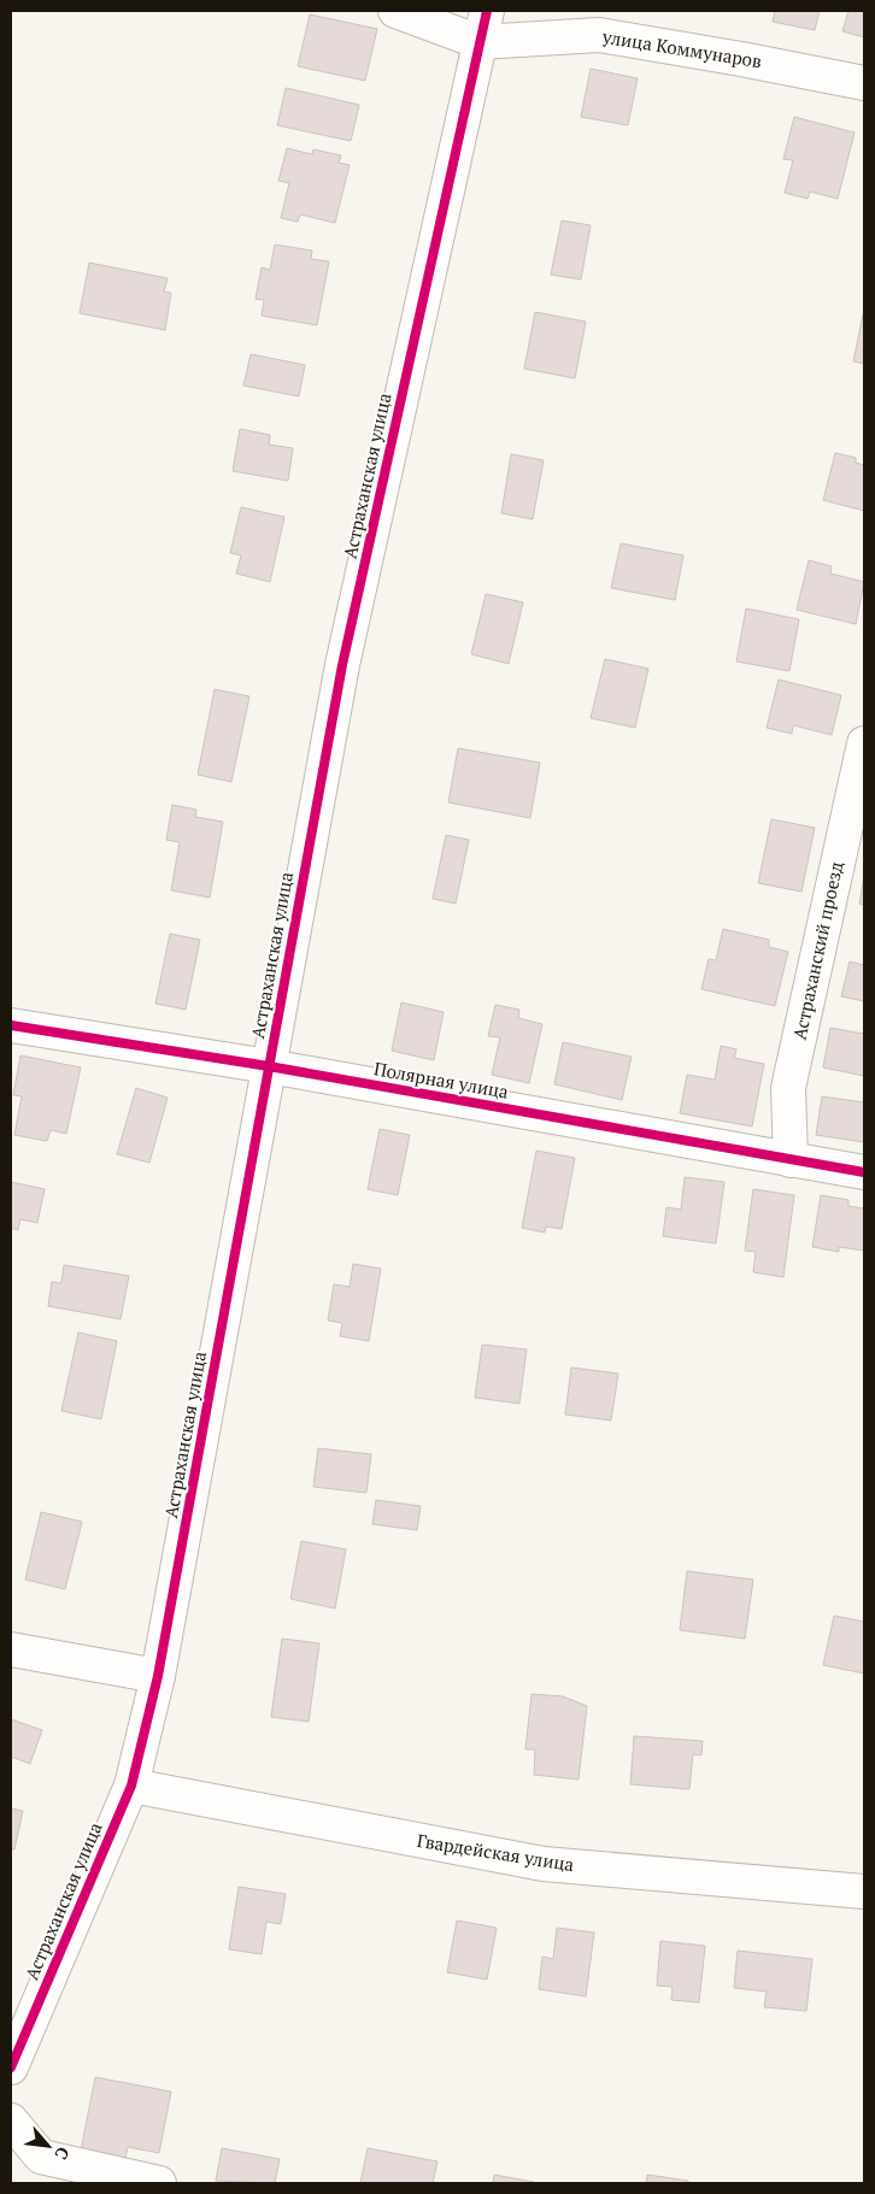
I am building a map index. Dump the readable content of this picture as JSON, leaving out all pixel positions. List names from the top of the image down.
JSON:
{
  "streets": {
    "street": [
      "улица Коммунаров",
      "Астраханская улица",
      "Астраханский проезд",
      "Полярная улица",
      "Гвардейская улица"
    ]
  },
  "crossings": [
    ["улица Коммунаров", "Астраханская улица"],
    ["Астраханская улица", "Полярная улица"],
    ["Астраханская улица", "Гвардейская улица"],
    ["Астраханский проезд", "Полярная улица"]
  ],
  "north": "bottom right"
}
